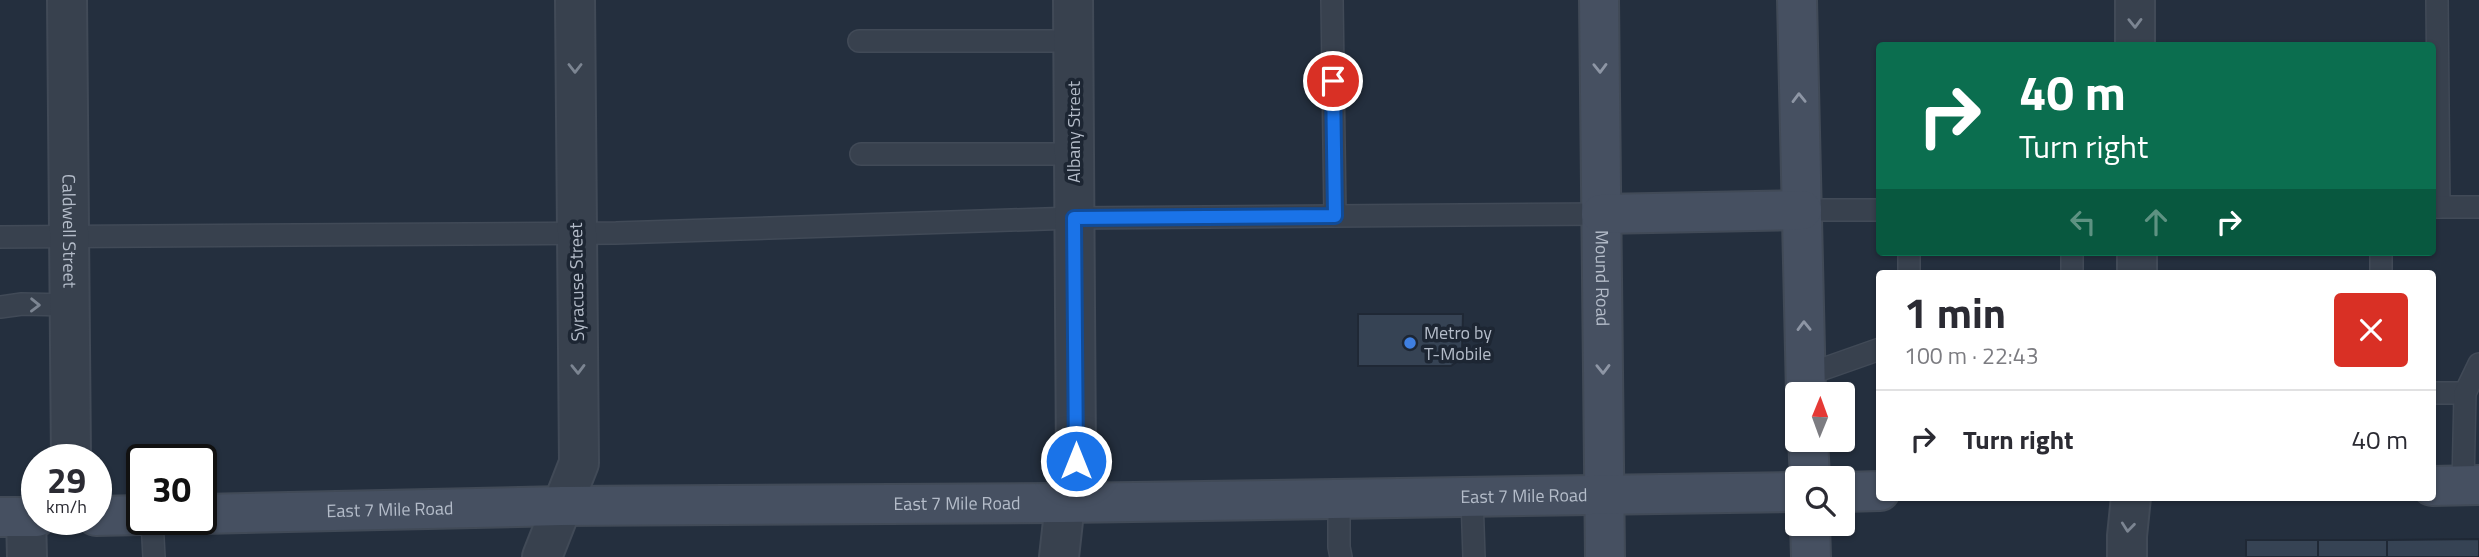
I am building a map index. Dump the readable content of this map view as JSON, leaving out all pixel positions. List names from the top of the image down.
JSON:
{
  "streets": {
    "street": [
      "Albany Street",
      "Caldwell Street",
      "Mound Road",
      "Syracuse Street",
      "East 7 Mile Road"
    ]
  },
  "crossings": [
    ["Albany Street", "East 7 Mile Road"],
    ["Mound Road", "East 7 Mile Road"],
    ["Syracuse Street", "East 7 Mile Road"]
  ],
  "one_way": ["Syracuse Street"],
  "places": ["Metro by T-Mobile"],
  "north": "top",
  "page": {
    "turn": ["40 m", "Turn right"],
    "heading": ["1 min", "100 m · 22:43"],
    "list": [
      {
        "name": "Turn right",
        "value": "40 m"
      }
    ],
    "speed": "29 km/h",
    "limit": "30"
  }
}
